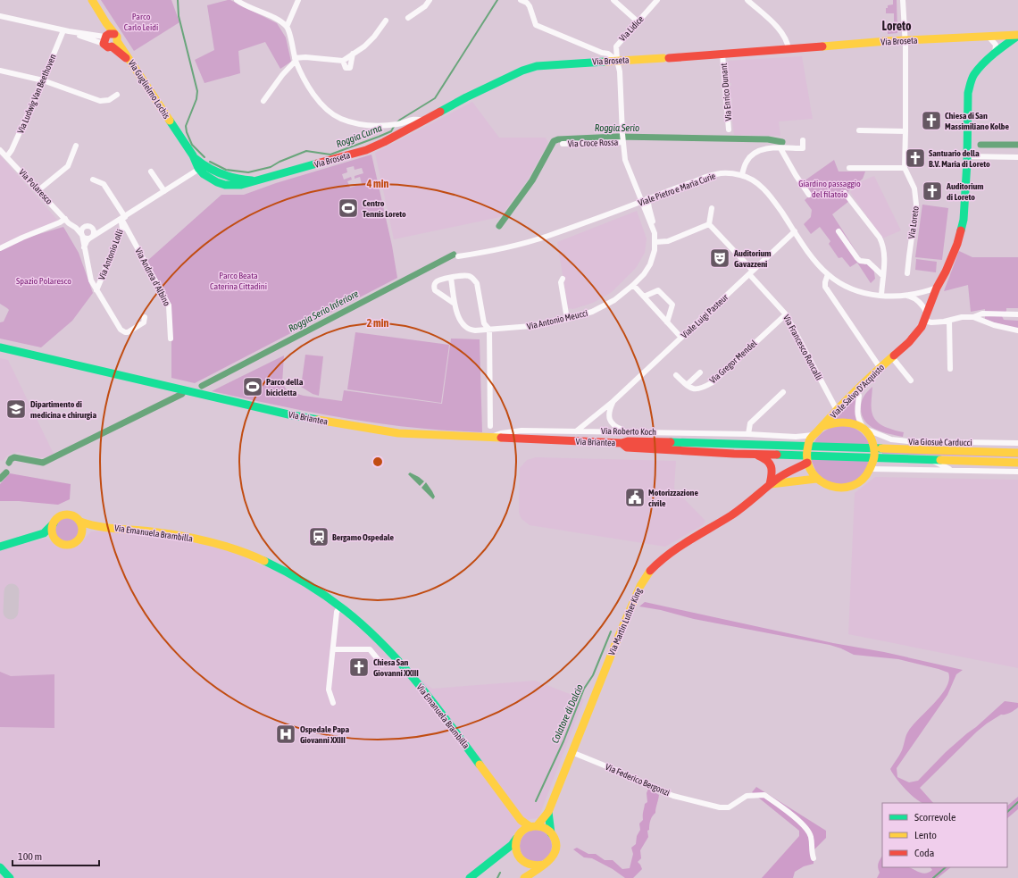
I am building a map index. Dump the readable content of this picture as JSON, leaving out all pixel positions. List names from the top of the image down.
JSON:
{
  "streets": {
    "street": [
      "Via Lidice",
      "Via Broseta",
      "Via Guglielmo Lochis",
      "Via Enrico Dunant",
      "Via Ludwig Van Beethoven",
      "Via Croce Rossa",
      "Via Polaresco",
      "Viale Pietro e Maria Curie",
      "Via Loreto",
      "Via Antonio Lolli",
      "Via Andrea d'Albino",
      "Viale Luigi Pasteur",
      "Via Antonio Meucci",
      "Via Francesco Roncalli",
      "Via Gregor Mendel",
      "Viale Salvo D'Acquisto",
      "Via Briantea",
      "Via Roberto Koch",
      "Via Giosuè Carducci",
      "Via Emanuela Brambilla",
      "Via Martin Luther King",
      "Via Federico Bergonzi"
    ]
  },
  "crossings": [
    ["Via Lidice", "Via Broseta"],
    ["Via Lidice", "Via Croce Rossa"],
    ["Via Broseta", "Via Guglielmo Lochis"],
    ["Via Broseta", "Via Enrico Dunant"],
    ["Via Broseta", "Via Croce Rossa"],
    ["Via Broseta", "Via Loreto"],
    ["Via Broseta", "Viale Salvo D'Acquisto"],
    ["Via Ludwig Van Beethoven", "Via Polaresco"],
    ["Via Croce Rossa", "Viale Pietro e Maria Curie"],
    ["Via Croce Rossa", "Via Antonio Meucci"],
    ["Viale Pietro e Maria Curie", "Viale Luigi Pasteur"],
    ["Viale Pietro e Maria Curie", "Via Antonio Meucci"],
    ["Viale Pietro e Maria Curie", "Viale Salvo D'Acquisto"],
    ["Via Antonio Lolli", "Via Andrea d'Albino"],
    ["Viale Luigi Pasteur", "Via Francesco Roncalli"],
    ["Viale Luigi Pasteur", "Via Roberto Koch"],
    ["Via Francesco Roncalli", "Via Gregor Mendel"],
    ["Via Francesco Roncalli", "Viale Salvo D'Acquisto"],
    ["Viale Salvo D'Acquisto", "Via Giosuè Carducci"],
    ["Via Briantea", "Via Roberto Koch"],
    ["Via Briantea", "Via Giosuè Carducci"],
    ["Via Briantea", "Via Martin Luther King"],
    ["Via Roberto Koch", "Via Giosuè Carducci"],
    ["Via Giosuè Carducci", "Via Martin Luther King"],
    ["Via Emanuela Brambilla", "Via Martin Luther King"],
    ["Via Martin Luther King", "Via Federico Bergonzi"]
  ],
  "districts": ["Loreto"],
  "water": [
    "Roggia Serio",
    "Roggia Curna",
    "Roggia Serio Inferiore",
    "Colatore di Dalcio"
  ],
  "parks": [
    "Parco Carlo Leidi",
    "Giardino passaggio del filatoio",
    "Parco Beata Caterina Cittadini",
    "Spazio Polaresco"
  ],
  "places": {
    "church": [
      "Chiesa di San Massimiliano Kolbe",
      "Santuario della B.V. Maria di Loreto",
      "Auditorium di Loreto",
      "Chiesa San Giovanni XXIII"
    ],
    "sports": ["Centro Tennis Loreto", "Parco della bicicletta"],
    "theatre": ["Auditorium Gavazzeni"],
    "school or university": ["Dipartimento di medicina e chirurgia"],
    "public building": ["Motorizzazione civile"],
    "station": ["Bergamo Ospedale"],
    "hospital": ["Ospedale Papa Giovanni XXIII"]
  },
  "legend": ["Scorrevole", "Lento", "Coda"],
  "scale_bar": "100 m",
  "rings": ["4 min", "2 min"]
}
